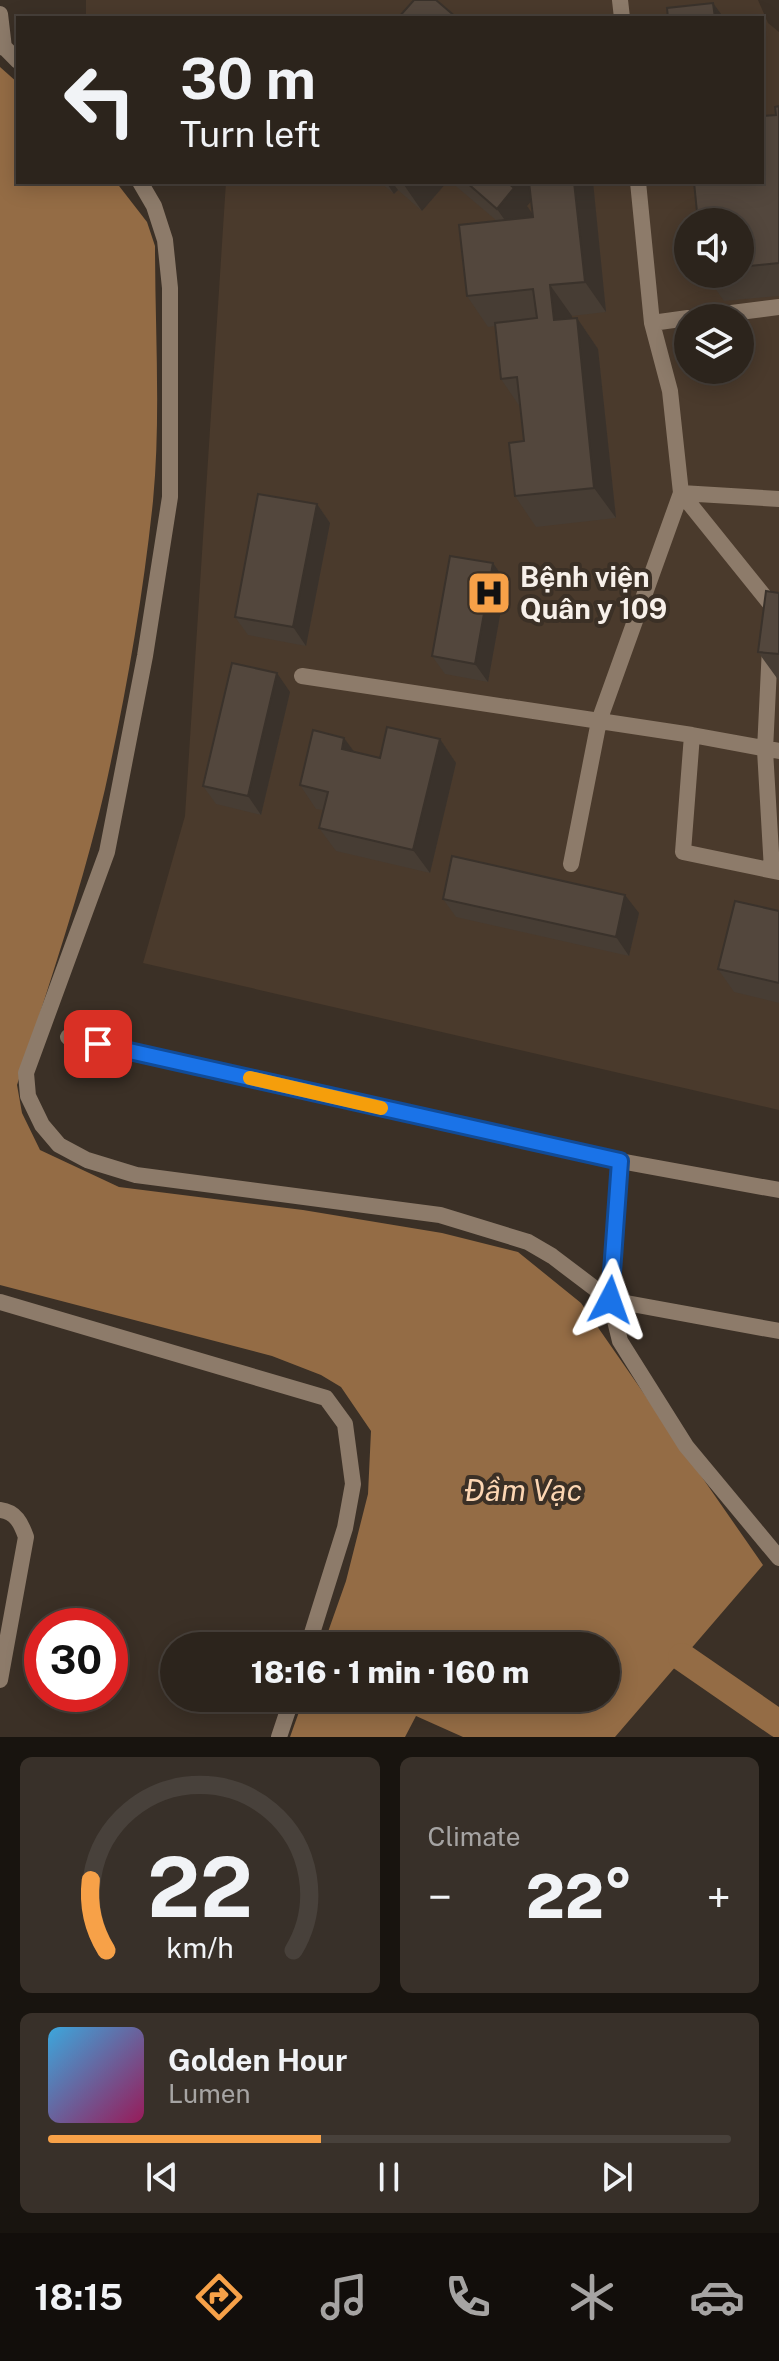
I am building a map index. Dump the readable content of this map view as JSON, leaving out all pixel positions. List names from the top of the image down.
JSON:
{
  "water": ["Đầm Vạc"],
  "places": {
    "hospital": ["Bệnh viện Quân y 109"]
  },
  "page": {
    "turn": ["30 m", "Turn left"],
    "limit": "30",
    "trip": "18:16 · 1 min · 160 m",
    "tile": "Climate",
    "heat": ["−", "22°", "+"],
    "song": ["Golden Hour", "Lumen"],
    "tabs": "18:15",
    "gauge": ["22", "km/h"]
  }
}
